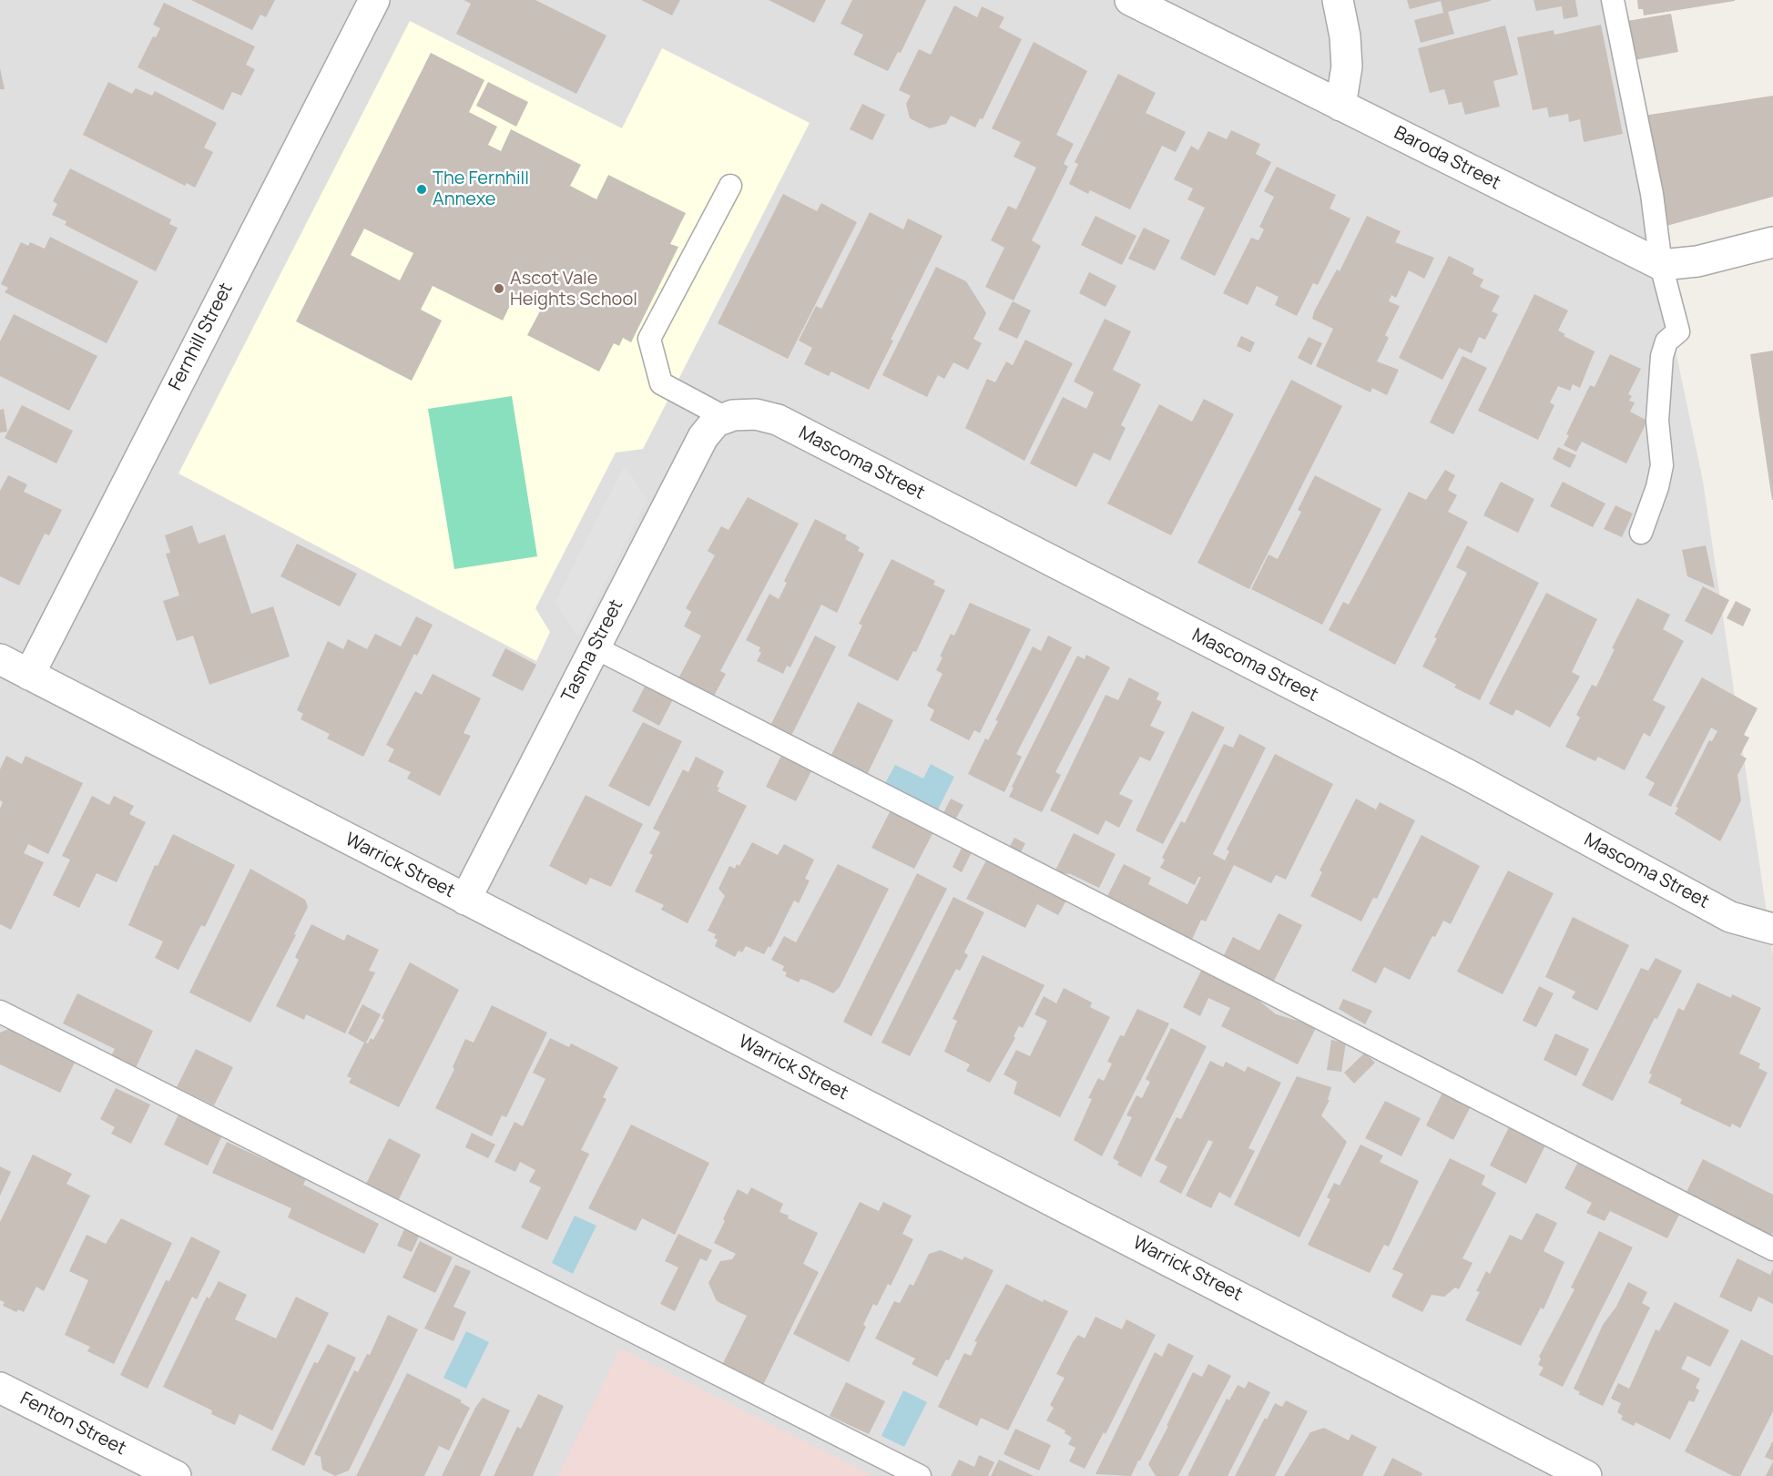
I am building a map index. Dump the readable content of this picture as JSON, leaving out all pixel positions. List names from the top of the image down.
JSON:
{
  "streets": {
    "street": [
      "Baroda Street",
      "Fernhill Street",
      "Mascoma Street",
      "Tasma Street",
      "Warrick Street",
      "Fenton Street"
    ]
  },
  "crossings": [
    ["Fernhill Street", "Warrick Street"],
    ["Mascoma Street", "Tasma Street"],
    ["Tasma Street", "Warrick Street"]
  ],
  "places": ["The Fernhill Annexe", "Ascot Vale Heights School"]
}
